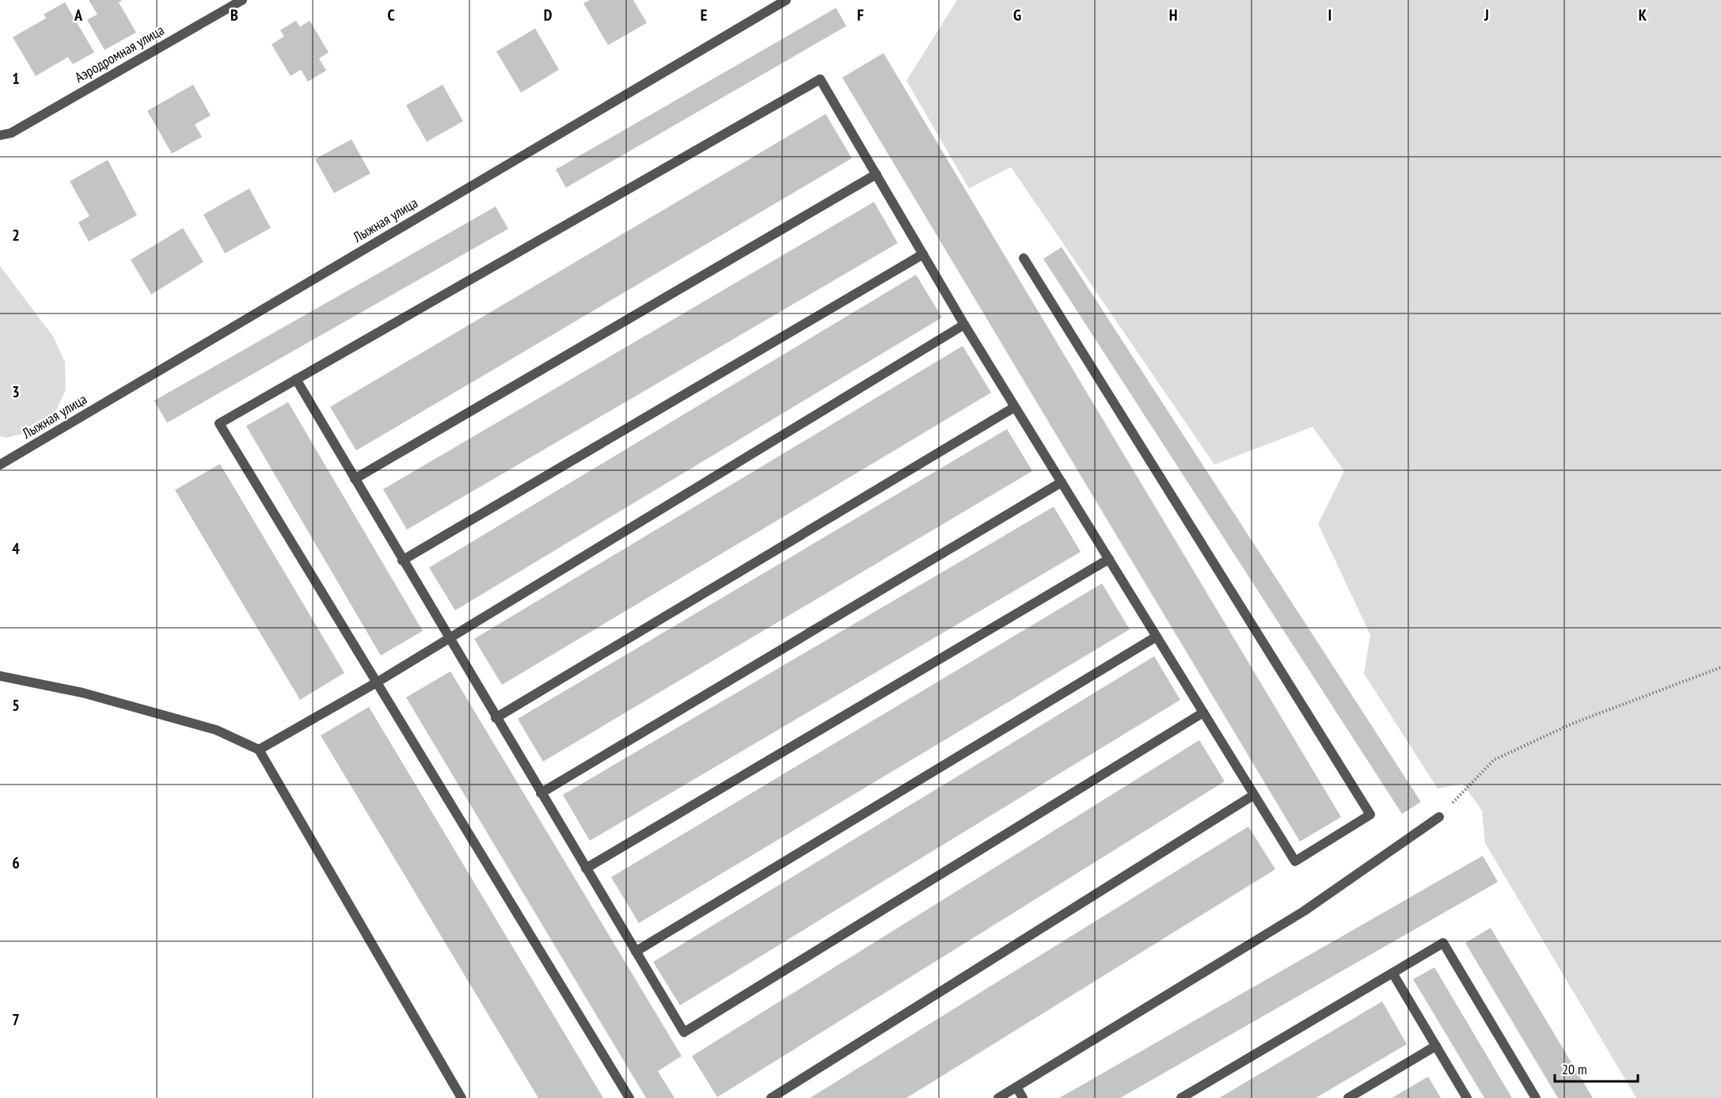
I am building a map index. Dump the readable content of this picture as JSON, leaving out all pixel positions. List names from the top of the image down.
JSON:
{
  "streets": {
    "street": ["Аэродромная улица", "Лыжная улица"]
  },
  "scale_bar": "20 m",
  "grid": {
    "columns": [
      "A",
      "B",
      "C",
      "D",
      "E",
      "F",
      "G",
      "H",
      "I",
      "J",
      "K"
    ],
    "rows": [
      "1",
      "2",
      "3",
      "4",
      "5",
      "6",
      "7"
    ]
  }
}
